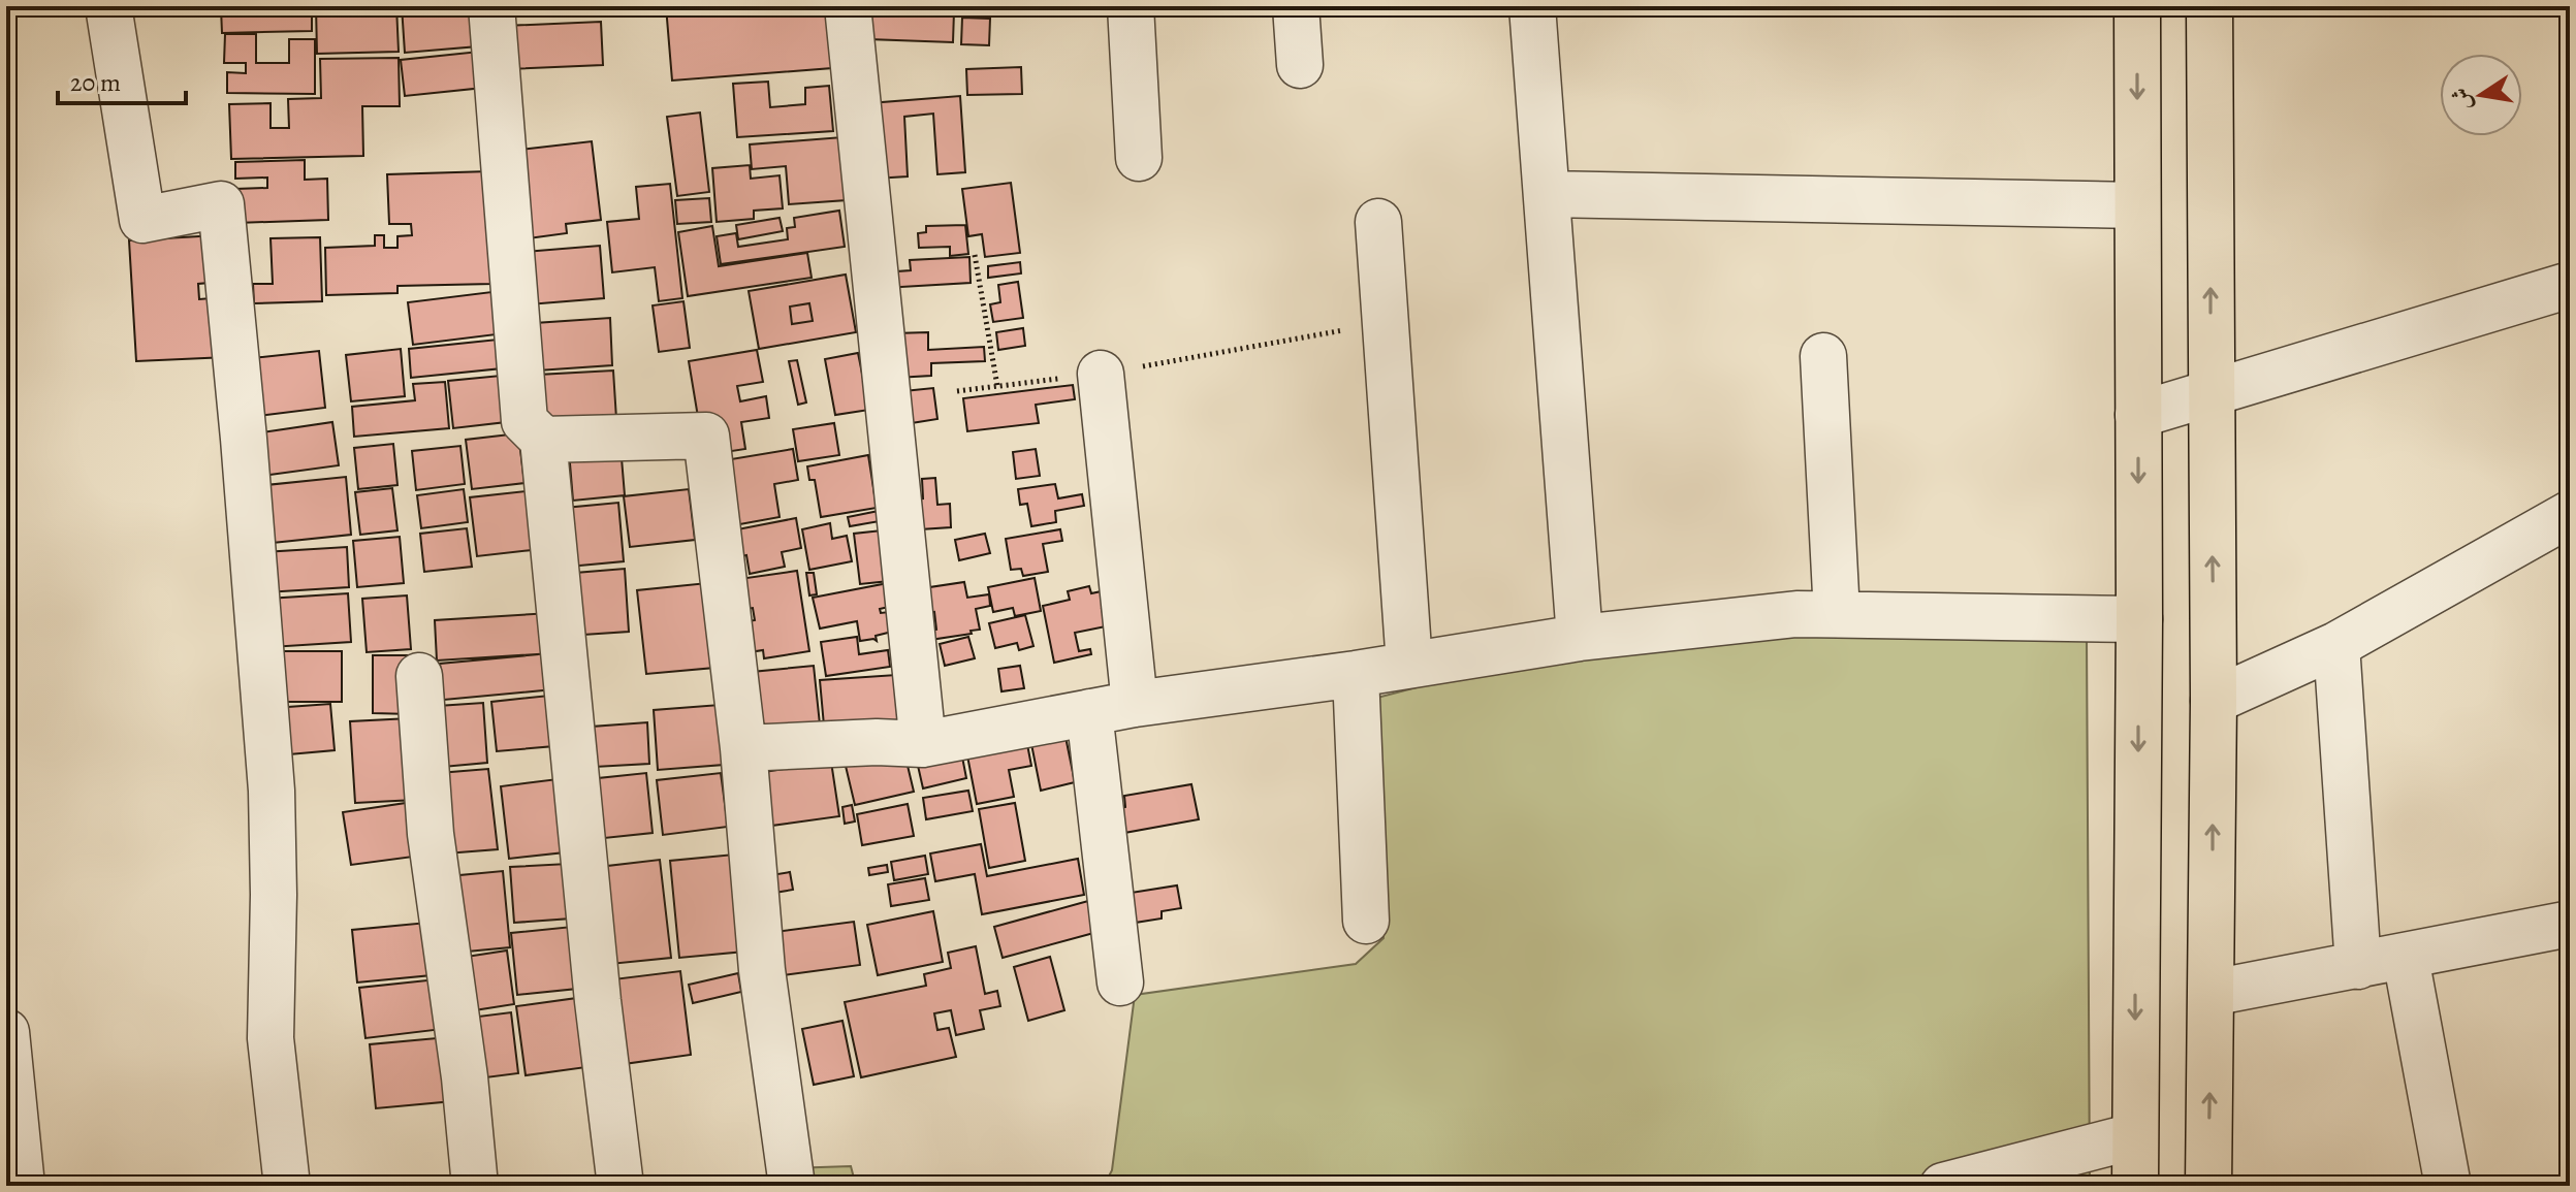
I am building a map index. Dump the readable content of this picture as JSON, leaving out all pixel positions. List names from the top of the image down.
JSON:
{
  "scale_bar": "20 m",
  "north": "left"
}
